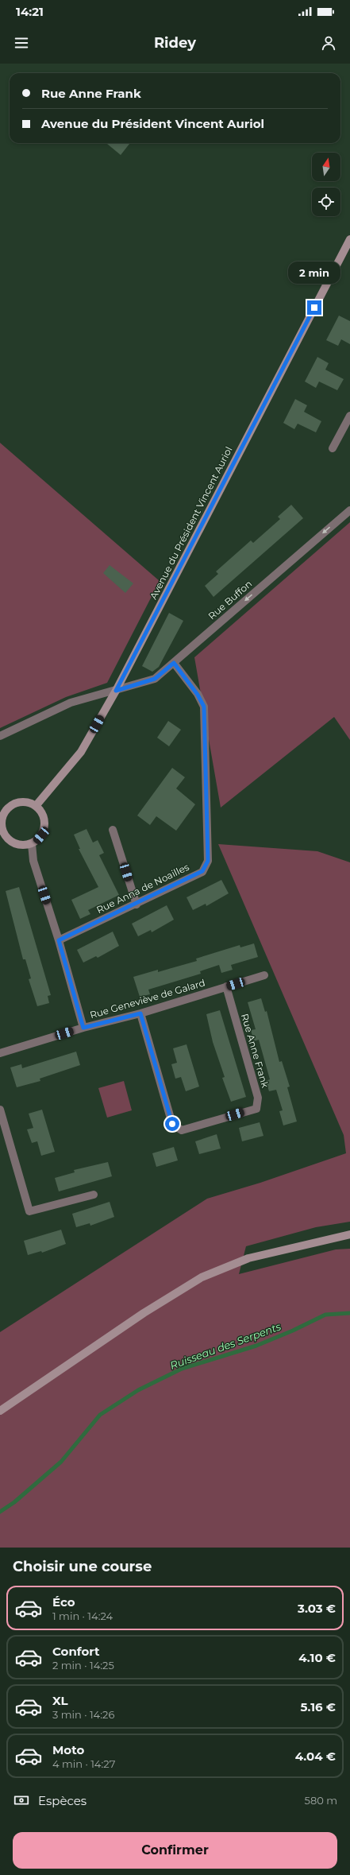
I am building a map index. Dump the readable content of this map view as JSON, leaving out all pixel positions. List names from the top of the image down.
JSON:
{
  "streets": {
    "main road": ["Avenue du Président Vincent Auriol"],
    "street": [
      "Rue Buffon",
      "Rue Anna de Noailles",
      "Rue Geneviève de Galard",
      "Rue Anne Frank"
    ]
  },
  "crossings": [
    ["Avenue du Président Vincent Auriol", "Rue Buffon"],
    ["Rue Buffon", "Rue Anna de Noailles"],
    ["Rue Geneviève de Galard", "Rue Anne Frank"]
  ],
  "one_way": ["Rue Buffon"],
  "water": ["Ruisseau des Serpents"],
  "north": "top",
  "page": {
    "status": "14:21",
    "header": "Ridey",
    "banner": ["Rue Anne Frank", "Avenue du Président Vincent Auriol"],
    "bubble": "2 min",
    "heading": "Choisir une course",
    "list": [
      {
        "name": "Éco",
        "note": "1 min · 14:24",
        "value": "3.03 €"
      },
      {
        "name": "Confort",
        "note": "2 min · 14:25",
        "value": "4.10 €"
      },
      {
        "name": "XL",
        "note": "3 min · 14:26",
        "value": "5.16 €"
      },
      {
        "name": "Moto",
        "note": "4 min · 14:27",
        "value": "4.04 €"
      }
    ],
    "pay": ["Espèces", "580 m"],
    "buttons": "Confirmer"
  }
}
